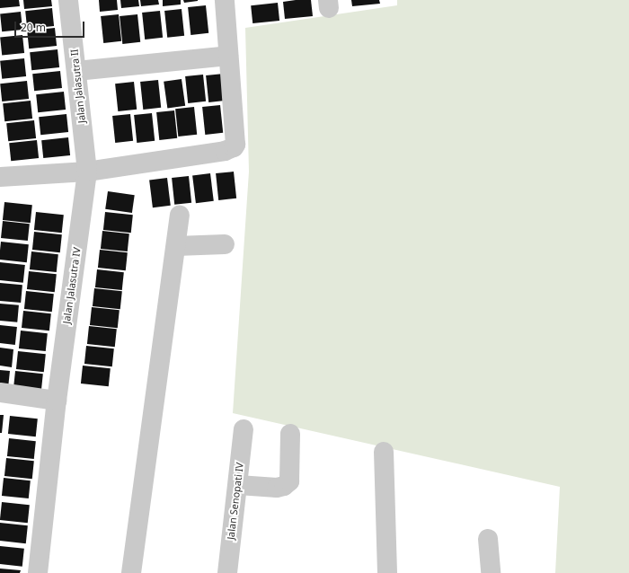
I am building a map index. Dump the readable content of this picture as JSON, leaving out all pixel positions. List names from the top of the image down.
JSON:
{
  "streets": {
    "street": ["Jalan Jalasutra II", "Jalan Jalasutra IV", "Jalan Senopati IV"]
  },
  "crossings": [
    ["Jalan Jalasutra II", "Jalan Jalasutra IV"]
  ],
  "scale_bar": "20 m"
}
